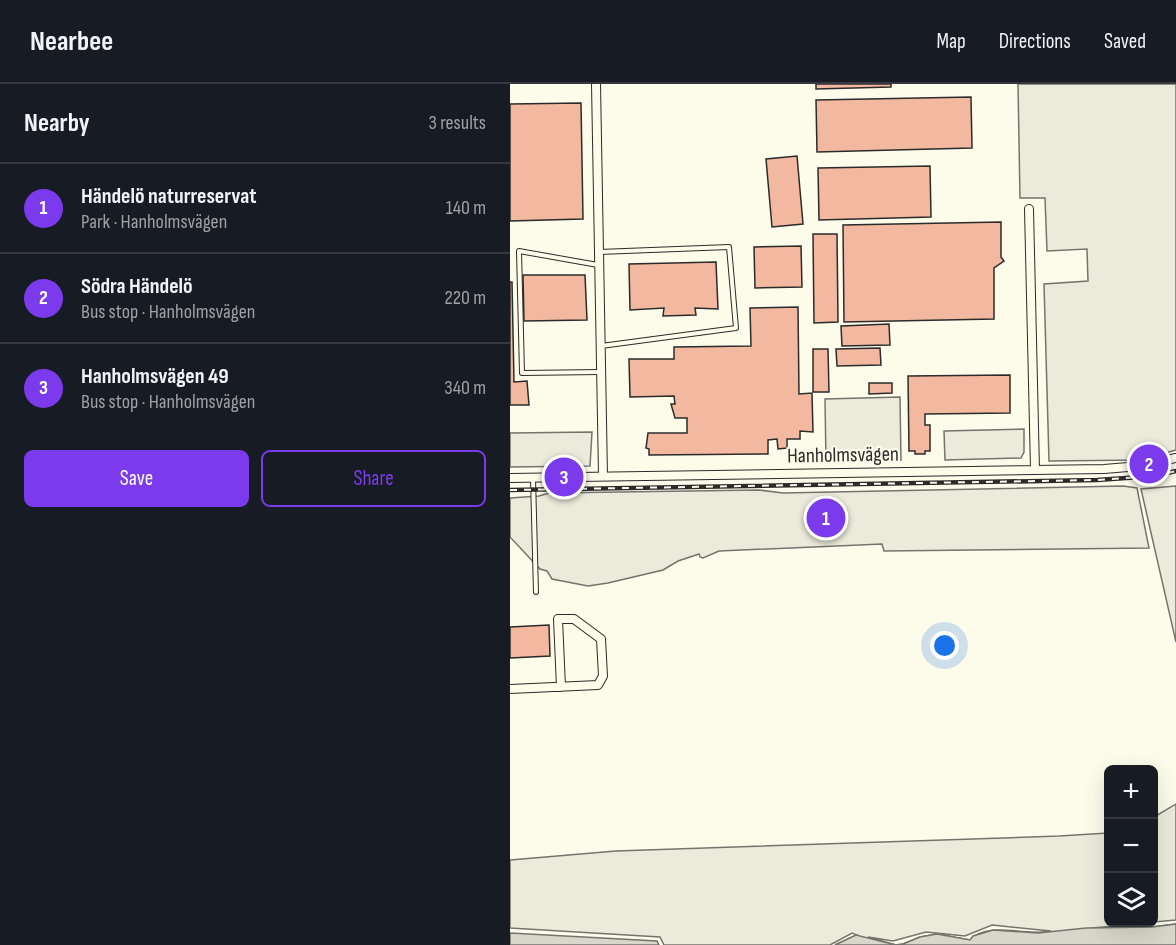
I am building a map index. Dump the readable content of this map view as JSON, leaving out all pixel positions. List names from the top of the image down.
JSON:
{
  "streets": {
    "street": ["Hanholmsvägen"]
  },
  "page": {
    "header": "Nearbee",
    "nav": ["Map", "Directions", "Saved"],
    "heading": ["Nearby", "3 results"],
    "list": [
      {
        "mark": "1",
        "name": "Händelö naturreservat",
        "note": "Park · Hanholmsvägen",
        "value": "140 m"
      },
      {
        "mark": "2",
        "name": "Södra Händelö",
        "note": "Bus stop · Hanholmsvägen",
        "value": "220 m"
      },
      {
        "mark": "3",
        "name": "Hanholmsvägen 49",
        "note": "Bus stop · Hanholmsvägen",
        "value": "340 m"
      }
    ],
    "buttons": ["Save", "Share"],
    "pins": ["2", "3", "1"],
    "map_buttons": ["+", "−"]
  }
}
